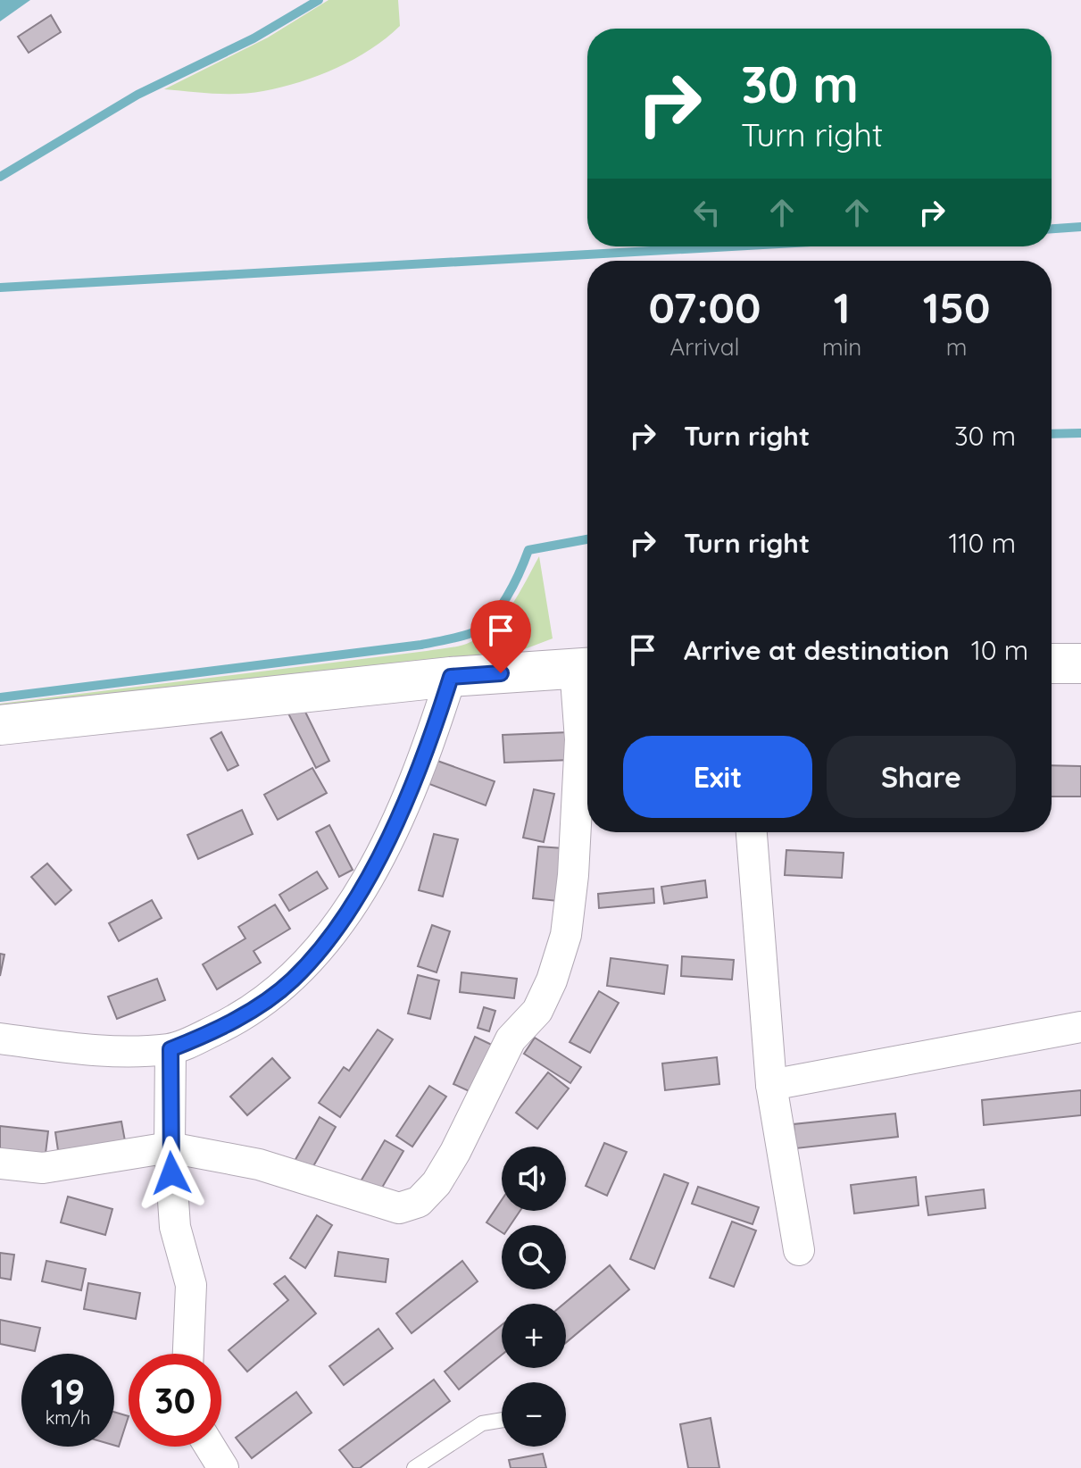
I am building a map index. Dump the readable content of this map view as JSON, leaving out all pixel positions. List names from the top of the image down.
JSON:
{
  "page": {
    "turn": ["30 m", "Turn right"],
    "eta": [
      "07:00",
      "Arrival",
      "1",
      "min",
      "150",
      "m"
    ],
    "list": [
      {
        "name": "Turn right",
        "value": "30 m"
      },
      {
        "name": "Turn right",
        "value": "110 m"
      },
      {
        "name": "Arrive at destination",
        "value": "10 m"
      }
    ],
    "buttons": ["Exit", "Share"],
    "map_buttons": ["+", "−"],
    "speed": "19 km/h",
    "limit": "30"
  }
}
